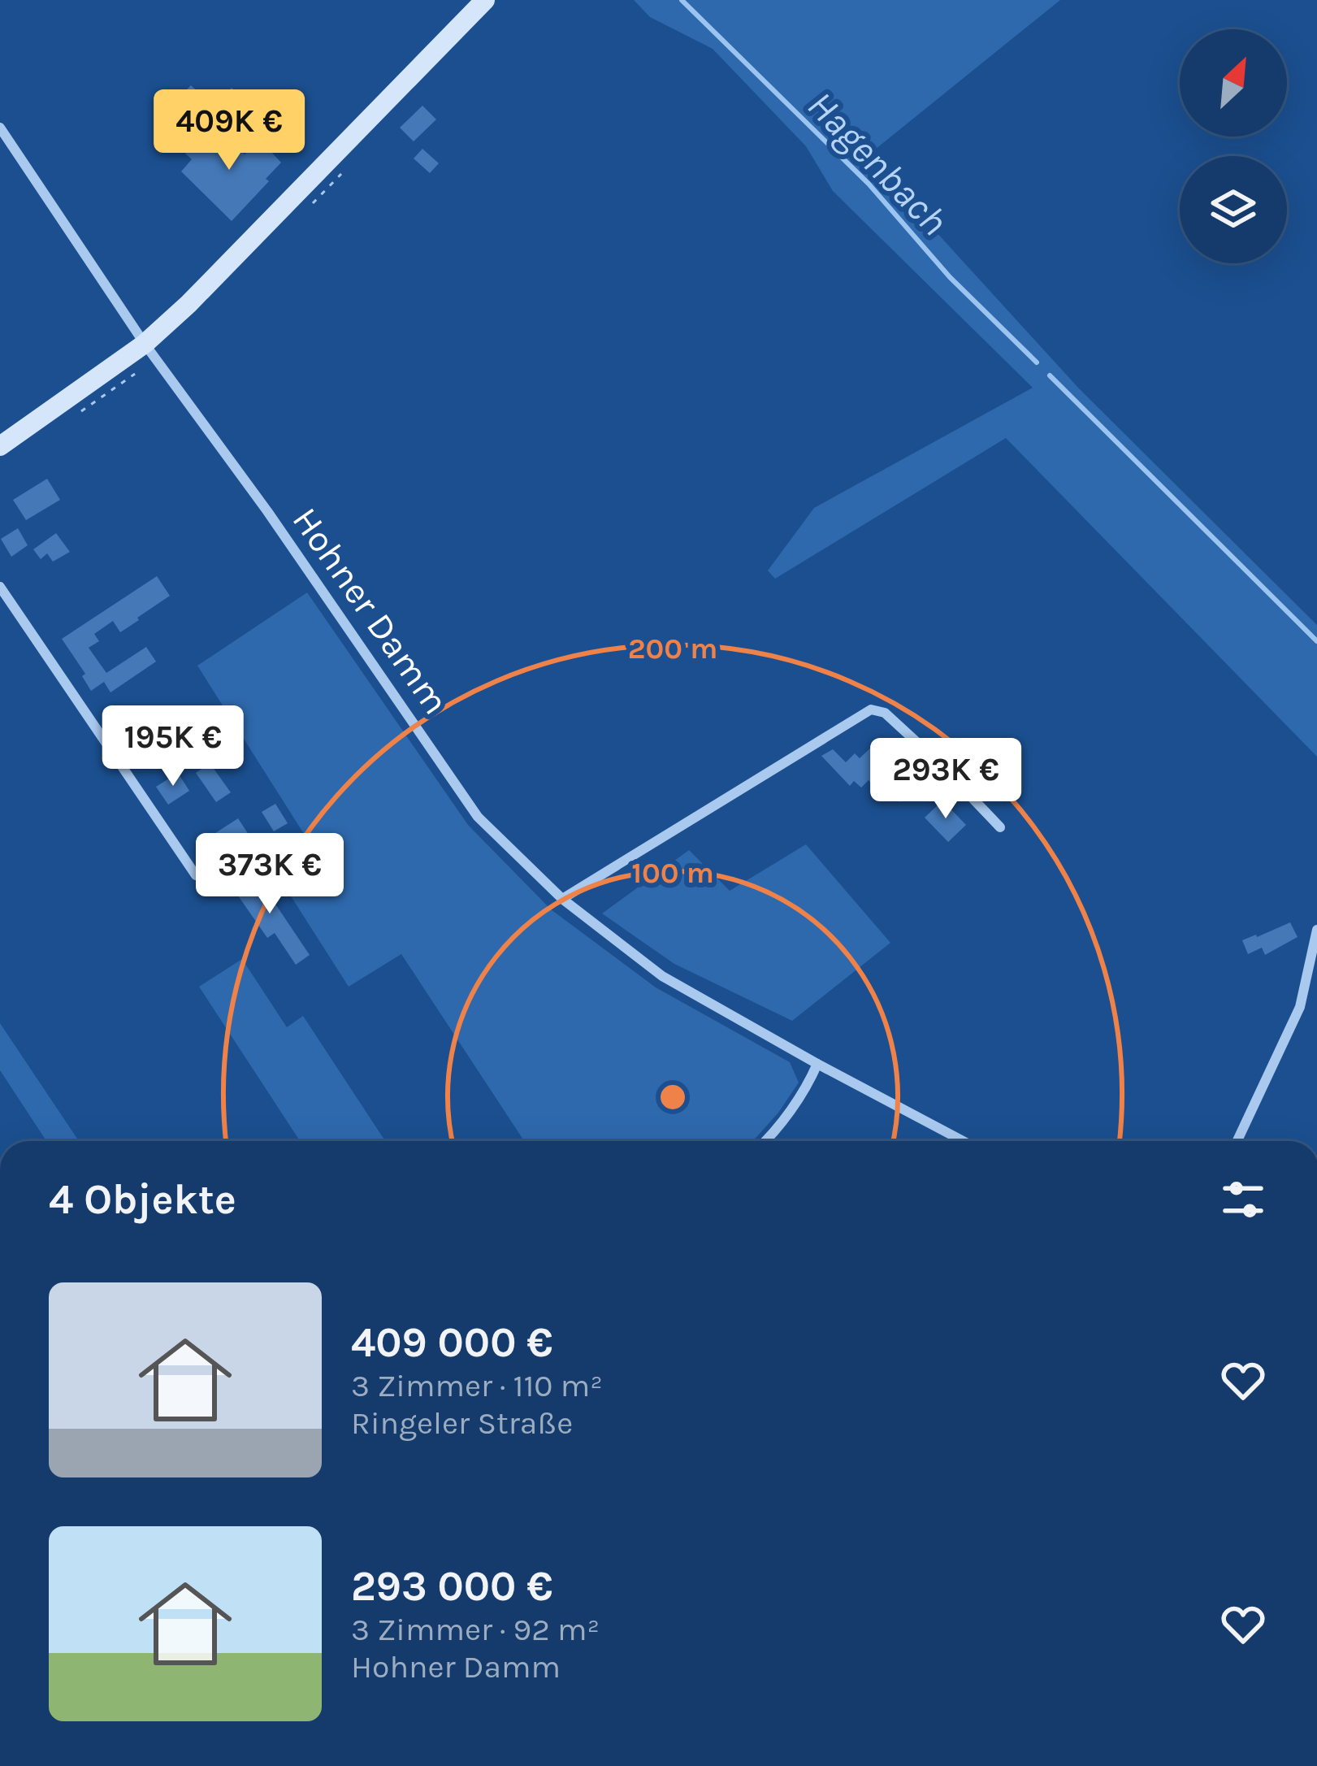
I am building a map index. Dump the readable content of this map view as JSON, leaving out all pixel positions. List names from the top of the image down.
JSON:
{
  "streets": {
    "street": ["Hohner Damm"]
  },
  "water": ["Hagenbach"],
  "north": "top right",
  "page": {
    "price": [
      "409K €",
      "195K €",
      "293K €",
      "373K €"
    ],
    "heading": "4 Objekte",
    "list": [
      {
        "name": "409 000 €",
        "note": "3 Zimmer · 110 m² · Ringeler Straße"
      },
      {
        "name": "293 000 €",
        "note": "3 Zimmer · 92 m² · Hohner Damm"
      }
    ]
  },
  "rings": ["200 m", "100 m"]
}
